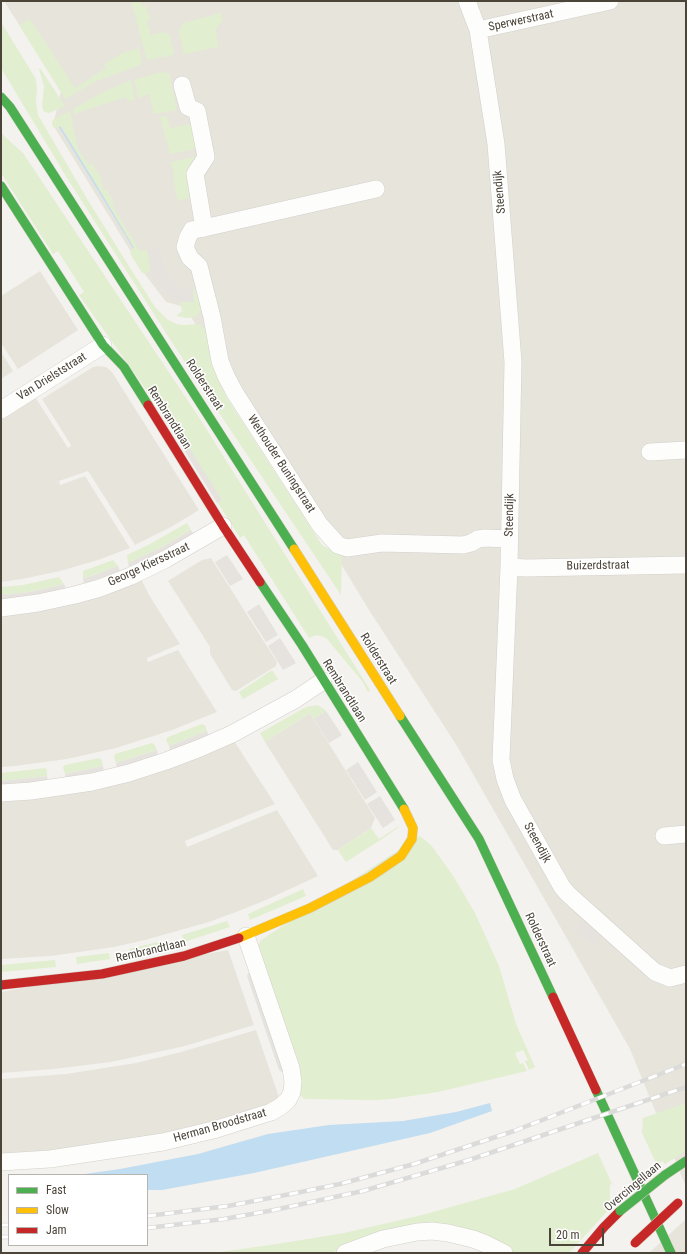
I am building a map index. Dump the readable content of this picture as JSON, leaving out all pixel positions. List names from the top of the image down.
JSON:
{
  "streets": {
    "main road": ["Rolderstraat", "Rembrandtlaan", "Overcingellaan"],
    "street": [
      "Sperwerstraat",
      "Steendijk",
      "Van Drielststraat",
      "Wethouder Buningstraat",
      "George Kiersstraat",
      "Buizerdstraat",
      "Herman Broodstraat"
    ]
  },
  "crossings": [
    ["Sperwerstraat", "Steendijk"],
    ["Steendijk", "Wethouder Buningstraat"],
    ["Steendijk", "Buizerdstraat"],
    ["Van Drielststraat", "Rembrandtlaan"],
    ["Rembrandtlaan", "George Kiersstraat"],
    ["Rembrandtlaan", "Herman Broodstraat"]
  ],
  "legend": ["Fast", "Slow", "Jam"],
  "scale_bar": "20 m"
}
